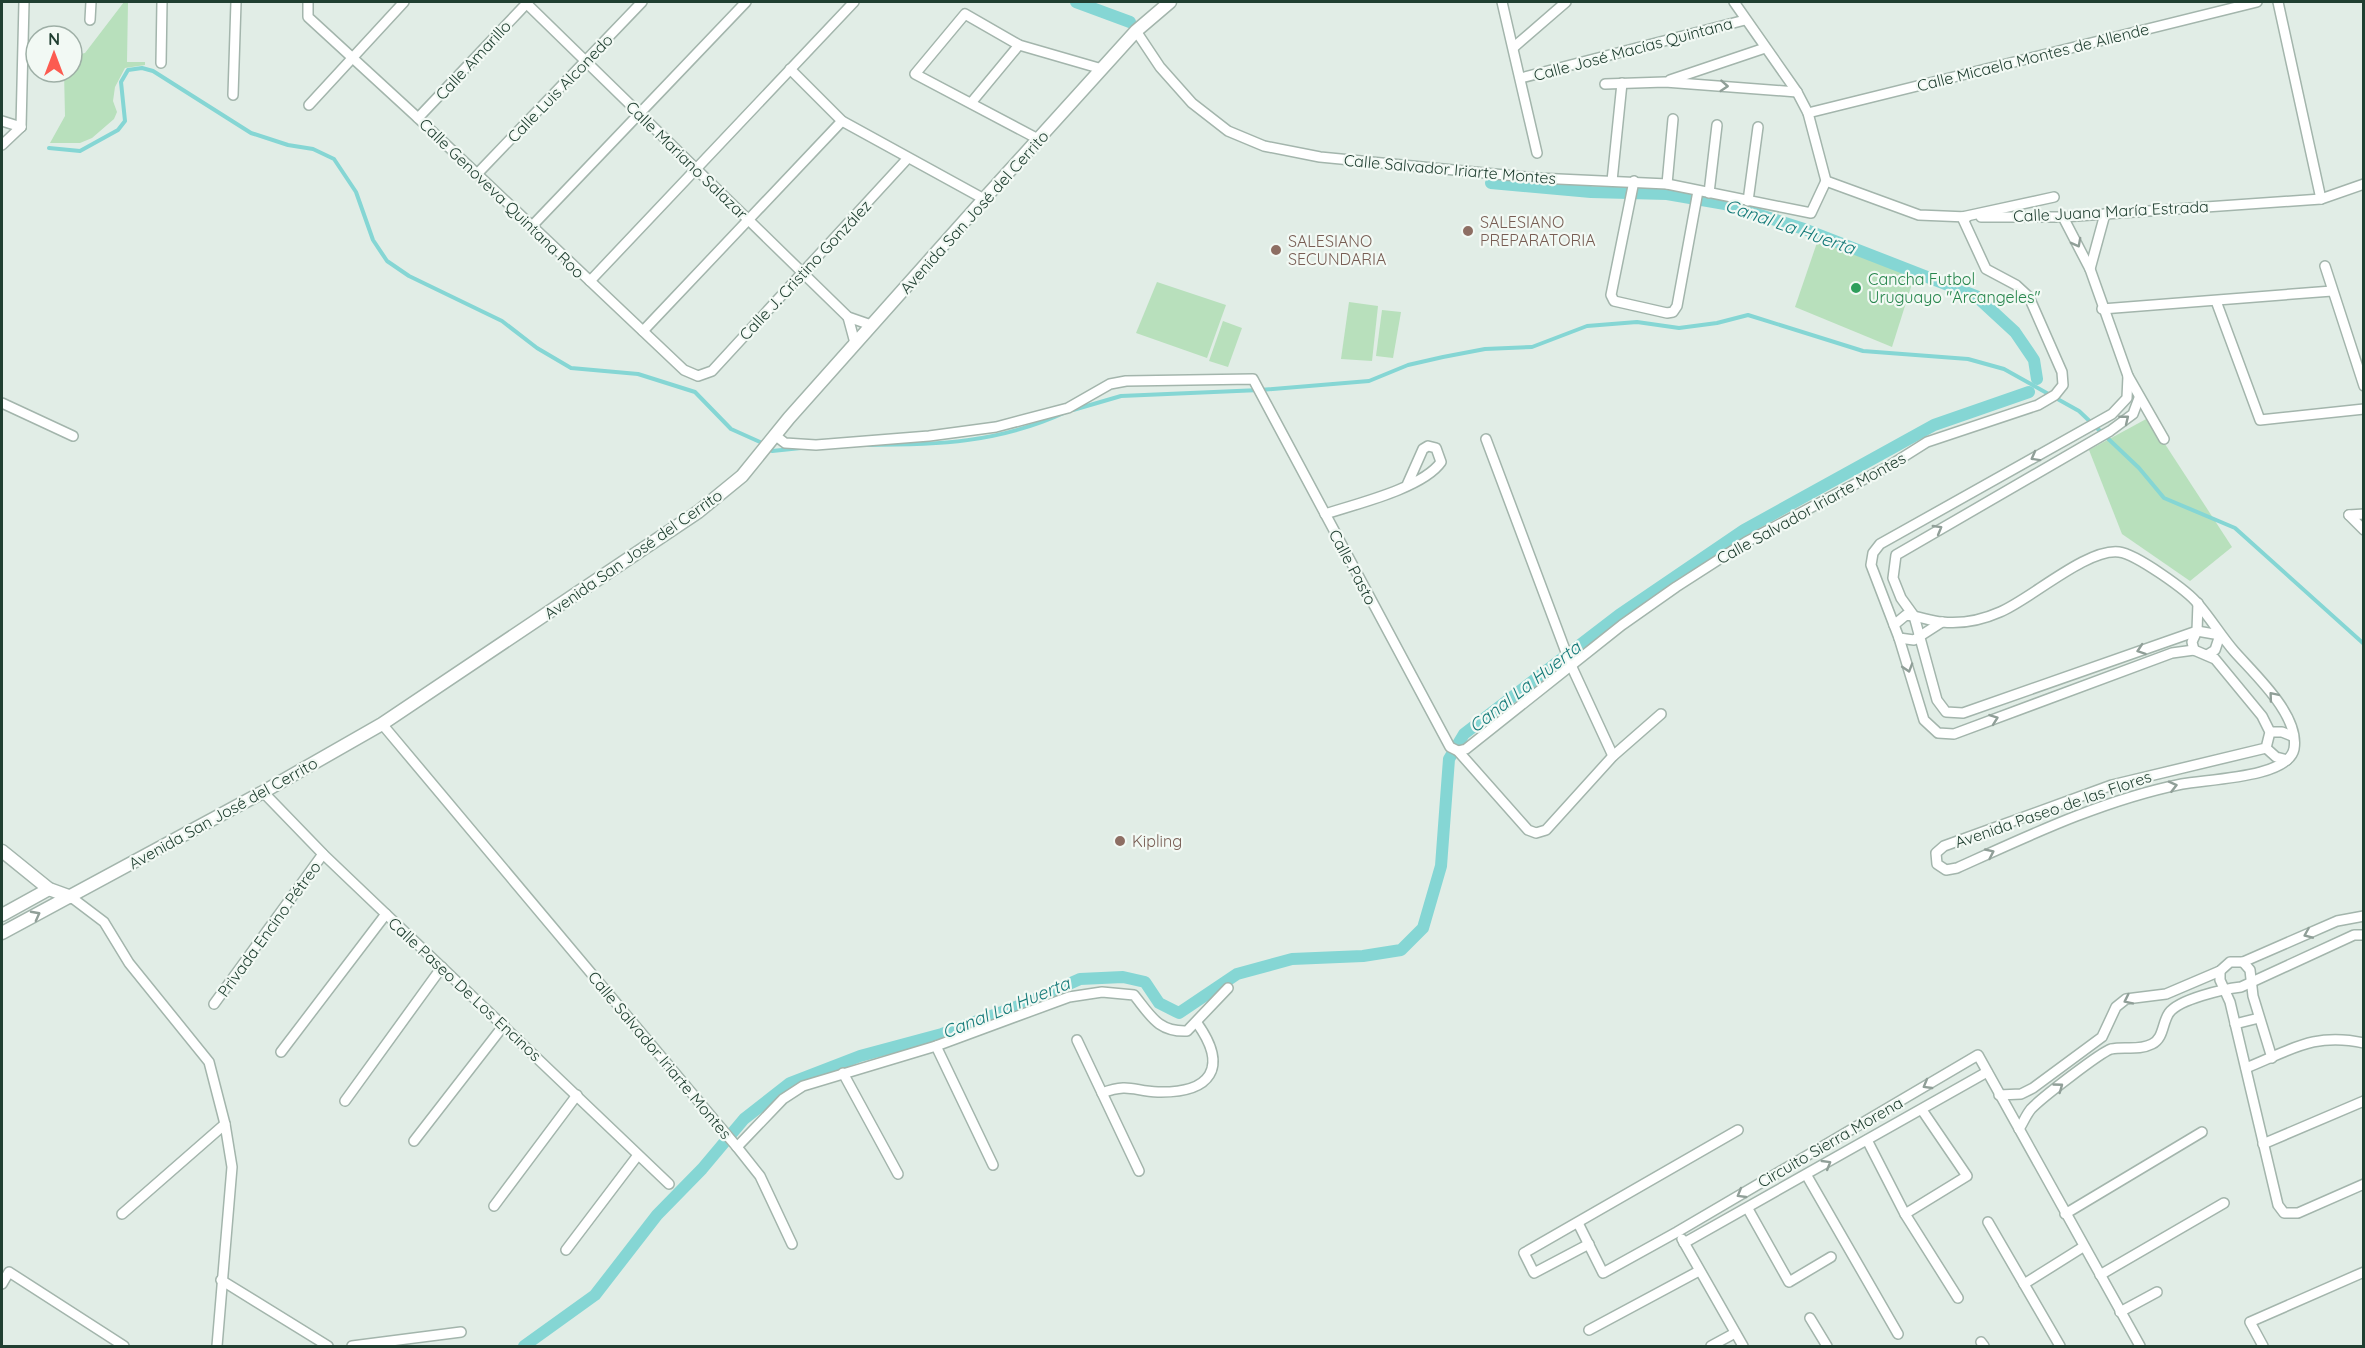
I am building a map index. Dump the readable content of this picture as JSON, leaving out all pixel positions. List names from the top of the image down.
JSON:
{
  "streets": {
    "street": [
      "Calle José Macías Quintana",
      "Calle Micaela Montes de Allende",
      "Calle Amarillo",
      "Calle Luis Alconedo",
      "Calle Mariano Salazar",
      "Calle Salvador Iriarte Montes",
      "Calle Genoveva Quintana Roo",
      "Calle Juana María Estrada",
      "Avenida San José del Cerrito",
      "Calle J. Cristino González",
      "Calle Pasto",
      "Avenida Paseo de las Flores",
      "Privada Encino Pétreo",
      "Calle Paseo De Los Encinos",
      "Circuito Sierra Morena"
    ]
  },
  "crossings": [
    ["Calle Amarillo", "Calle Mariano Salazar"],
    ["Calle Amarillo", "Calle Genoveva Quintana Roo"],
    ["Calle Luis Alconedo", "Calle Mariano Salazar"],
    ["Calle Luis Alconedo", "Calle Genoveva Quintana Roo"],
    ["Calle Mariano Salazar", "Avenida San José del Cerrito"],
    ["Calle Mariano Salazar", "Calle J. Cristino González"],
    ["Calle Salvador Iriarte Montes", "Calle Juana María Estrada"],
    ["Calle Salvador Iriarte Montes", "Avenida San José del Cerrito"],
    ["Calle Salvador Iriarte Montes", "Calle Pasto"],
    ["Calle Genoveva Quintana Roo", "Calle J. Cristino González"],
    ["Avenida San José del Cerrito", "Calle Pasto"],
    ["Avenida San José del Cerrito", "Calle Paseo De Los Encinos"],
    ["Privada Encino Pétreo", "Calle Paseo De Los Encinos"]
  ],
  "water": ["Canal La Huerta"],
  "places": [
    "SALESIANO PREPARATORIA",
    "SALESIANO SECUNDARIA",
    "Cancha Futbol Uruguayo \"Arcangeles\"",
    "Kipling"
  ],
  "north": "top"
}
